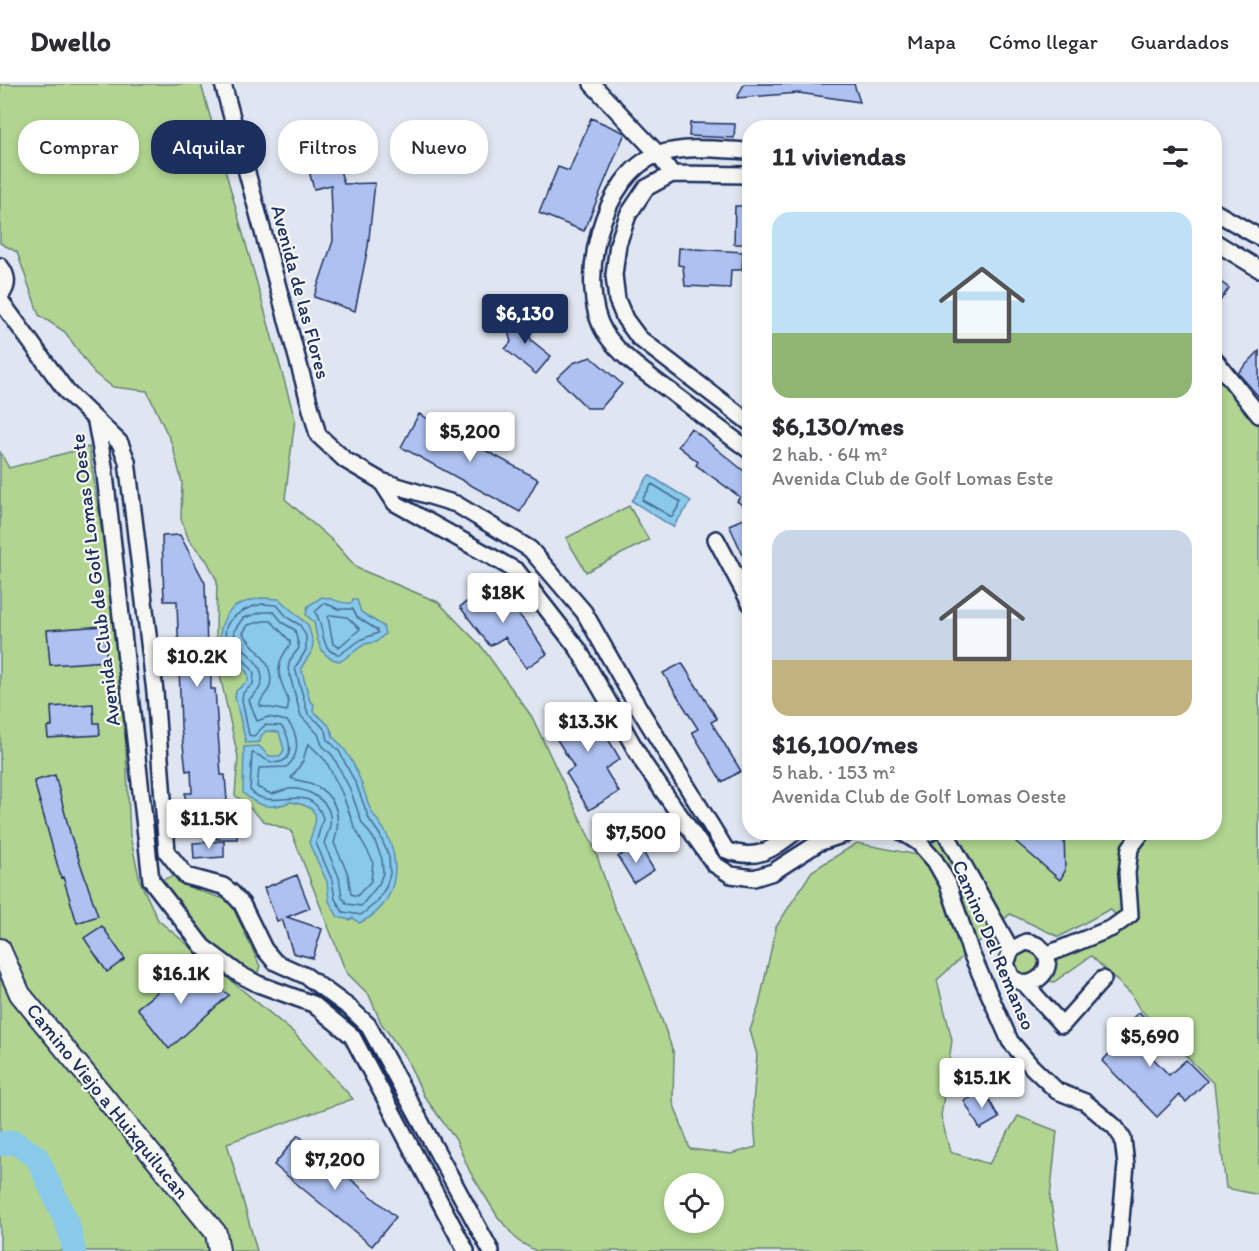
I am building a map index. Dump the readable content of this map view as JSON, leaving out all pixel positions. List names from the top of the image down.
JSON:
{
  "streets": {
    "main road": ["Camino Viejo a Huixquilucan"],
    "street": ["Avenida de las Flores", "Avenida Club de Golf Lomas Oeste", "Camino Del Remanso"]
  },
  "page": {
    "header": "Dwello",
    "nav": ["Mapa", "Cómo llegar", "Guardados"],
    "chip": [
      "Comprar",
      "Alquilar",
      "Filtros",
      "Nuevo"
    ],
    "heading": "11 viviendas",
    "list": [
      {
        "name": "$6,130/mes",
        "note": "2 hab. · 64 m² · Avenida Club de Golf Lomas Este"
      },
      {
        "name": "$16,100/mes",
        "note": "5 hab. · 153 m² · Avenida Club de Golf Lomas Oeste"
      }
    ],
    "price": [
      "$6,130",
      "$5,200",
      "$18K",
      "$10.2K",
      "$13.3K",
      "$11.5K",
      "$7,500",
      "$16.1K",
      "$5,690",
      "$15.1K",
      "$7,200"
    ]
  }
}
